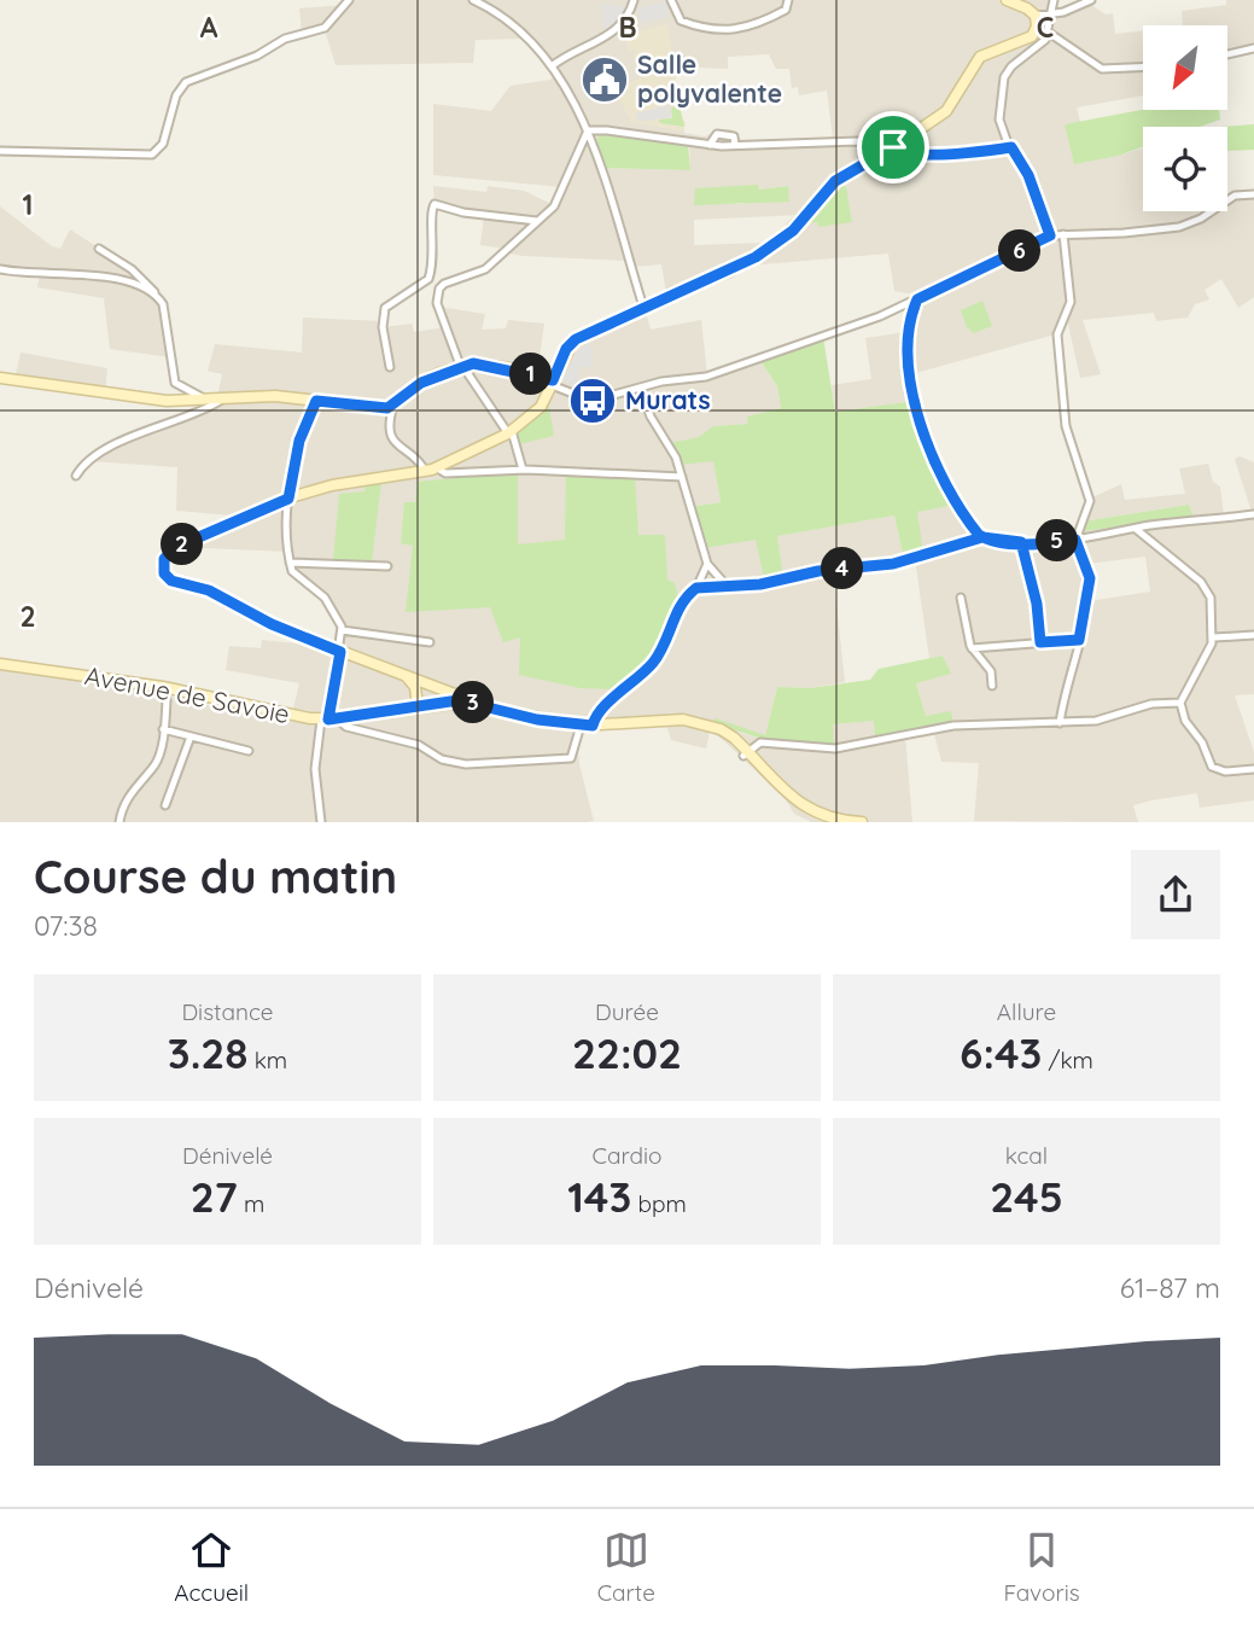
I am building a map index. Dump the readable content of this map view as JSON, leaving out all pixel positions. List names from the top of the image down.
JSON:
{
  "streets": {
    "street": ["Avenue de Savoie"]
  },
  "places": {
    "public building": ["Salle polyvalente"],
    "bus stop": ["Murats"]
  },
  "north": "bottom left",
  "page": {
    "pins": [
      "6",
      "1",
      "5",
      "2",
      "4",
      "3"
    ],
    "heading": ["Course du matin", "07:38"],
    "stats": [
      ["Distance", "3.28 km"],
      ["Durée", "22:02"],
      ["Allure", "6:43 /km"],
      ["Dénivelé", "27 m"],
      ["Cardio", "143 bpm"],
      ["kcal", "245"]
    ],
    "chart": ["Dénivelé", "61–87 m"],
    "tabs": ["Accueil", "Carte", "Favoris"]
  },
  "grid": {
    "columns": ["A", "B", "C"],
    "rows": ["1", "2"]
  }
}
